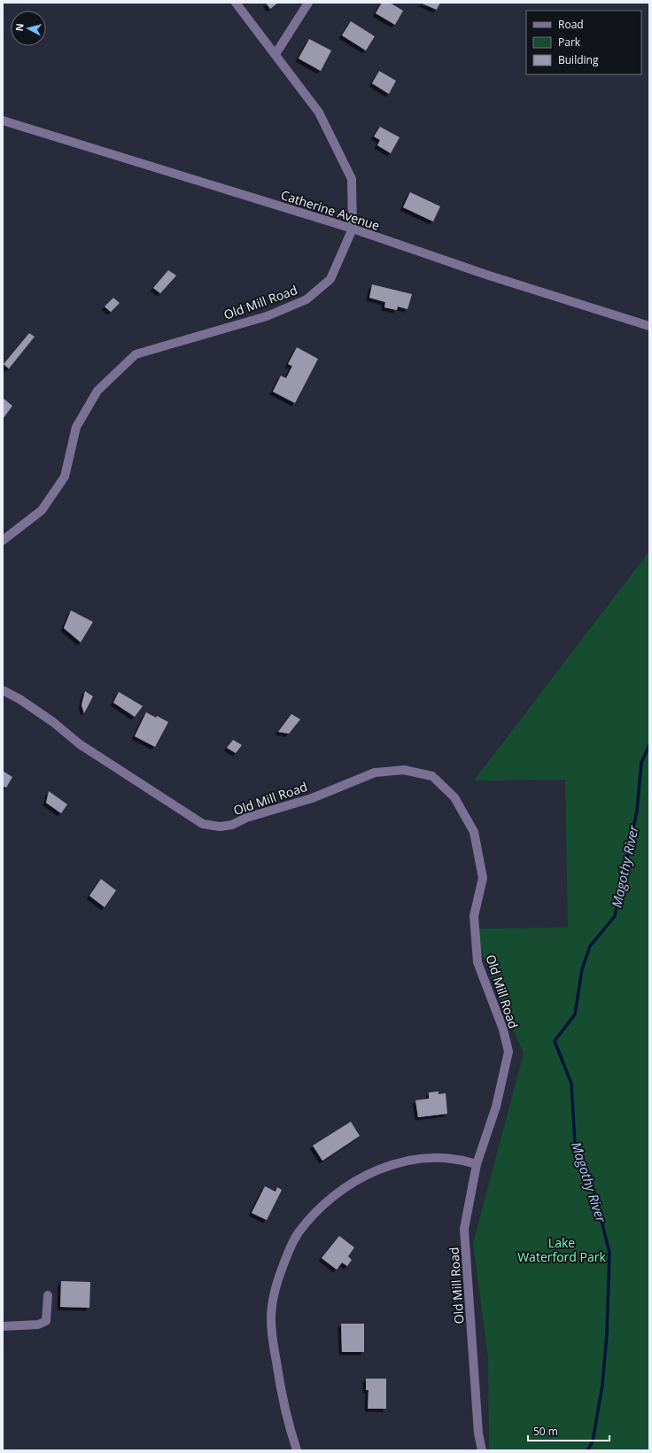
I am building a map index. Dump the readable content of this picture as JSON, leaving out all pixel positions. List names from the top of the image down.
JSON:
{
  "streets": {
    "street": ["Catherine Avenue", "Old Mill Road"]
  },
  "crossings": [
    ["Catherine Avenue", "Old Mill Road"]
  ],
  "water": ["Magothy River"],
  "parks": ["Lake Waterford Park"],
  "legend": ["Road", "Park", "Building"],
  "scale_bar": "50 m",
  "north": "left"
}
